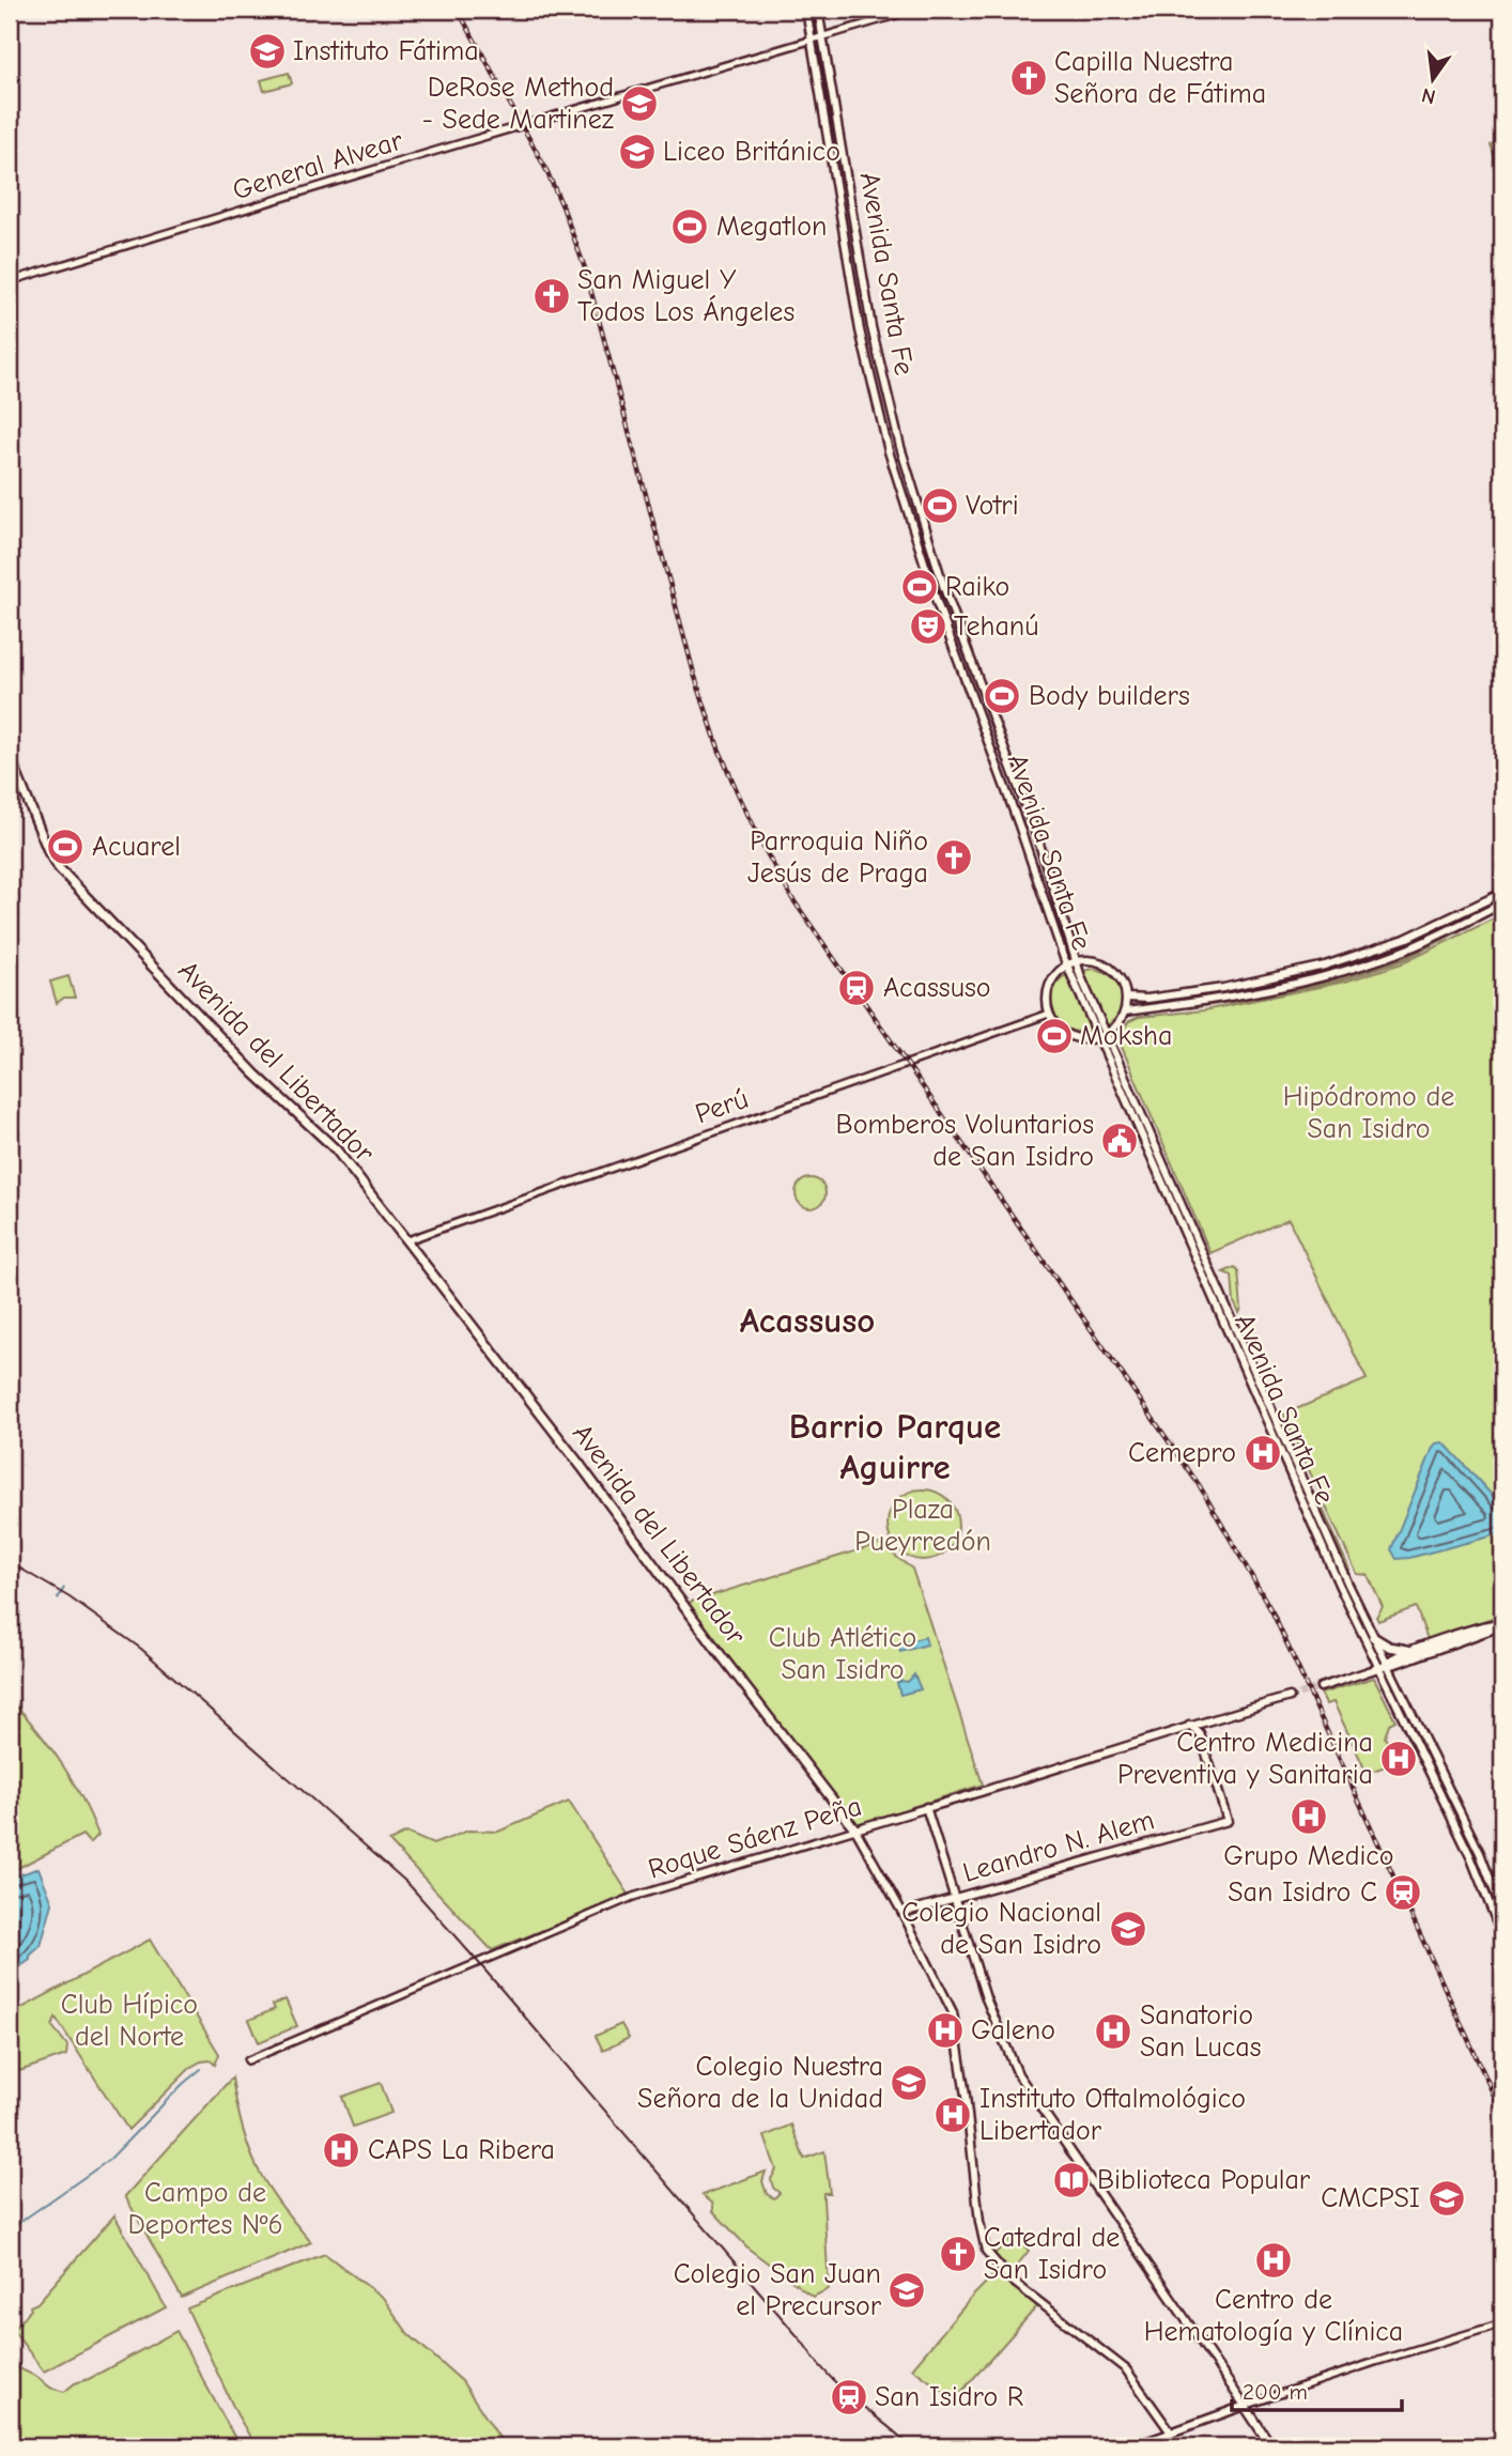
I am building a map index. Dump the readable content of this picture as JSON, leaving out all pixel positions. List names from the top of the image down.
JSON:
{
  "streets": {
    "main road": [
      "Avenida Santa Fe",
      "Avenida del Libertador",
      "Roque Sáenz Peña",
      "Leandro N. Alem"
    ],
    "street": ["General Alvear", "Perú"]
  },
  "crossings": [
    ["General Alvear", "Avenida Santa Fe"],
    ["Avenida del Libertador", "Perú"],
    ["Avenida del Libertador", "Roque Sáenz Peña"],
    ["Avenida del Libertador", "Leandro N. Alem"]
  ],
  "districts": ["Acassuso", "Barrio Parque Aguirre"],
  "parks": [
    "Hipódromo de San Isidro",
    "Plaza Pueyrredón",
    "Club Atlético San Isidro",
    "Club Hípico del Norte",
    "Campo de Deportes Nº6"
  ],
  "places": {
    "school or university": [
      "Instituto Fátima",
      "DeRose Method - Sede Martinez",
      "Liceo Británico",
      "Colegio Nacional de San Isidro",
      "Colegio Nuestra Señora de la Unidad",
      "CMCPSI",
      "Colegio San Juan el Precursor"
    ],
    "church": [
      "Capilla Nuestra Señora de Fátima",
      "San Miguel Y Todos Los Ángeles",
      "Parroquia Niño Jesús de Praga",
      "Catedral de San Isidro"
    ],
    "sports": [
      "Megatlon",
      "Votri",
      "Raiko",
      "Body builders",
      "Acuarel",
      "Moksha"
    ],
    "theatre": ["Tehanú"],
    "station": ["Acassuso", "San Isidro C", "San Isidro R"],
    "public building": ["Bomberos Voluntarios de San Isidro"],
    "hospital": [
      "Cemepro",
      "Centro Medicina Preventiva y Sanitaria",
      "Grupo Medico",
      "Galeno",
      "Sanatorio San Lucas",
      "Instituto Oftalmológico Libertador",
      "CAPS La Ribera",
      "Centro de Hematología y Clínica"
    ],
    "library": ["Biblioteca Popular"]
  },
  "scale_bar": "200 m",
  "north": "bottom"
}
